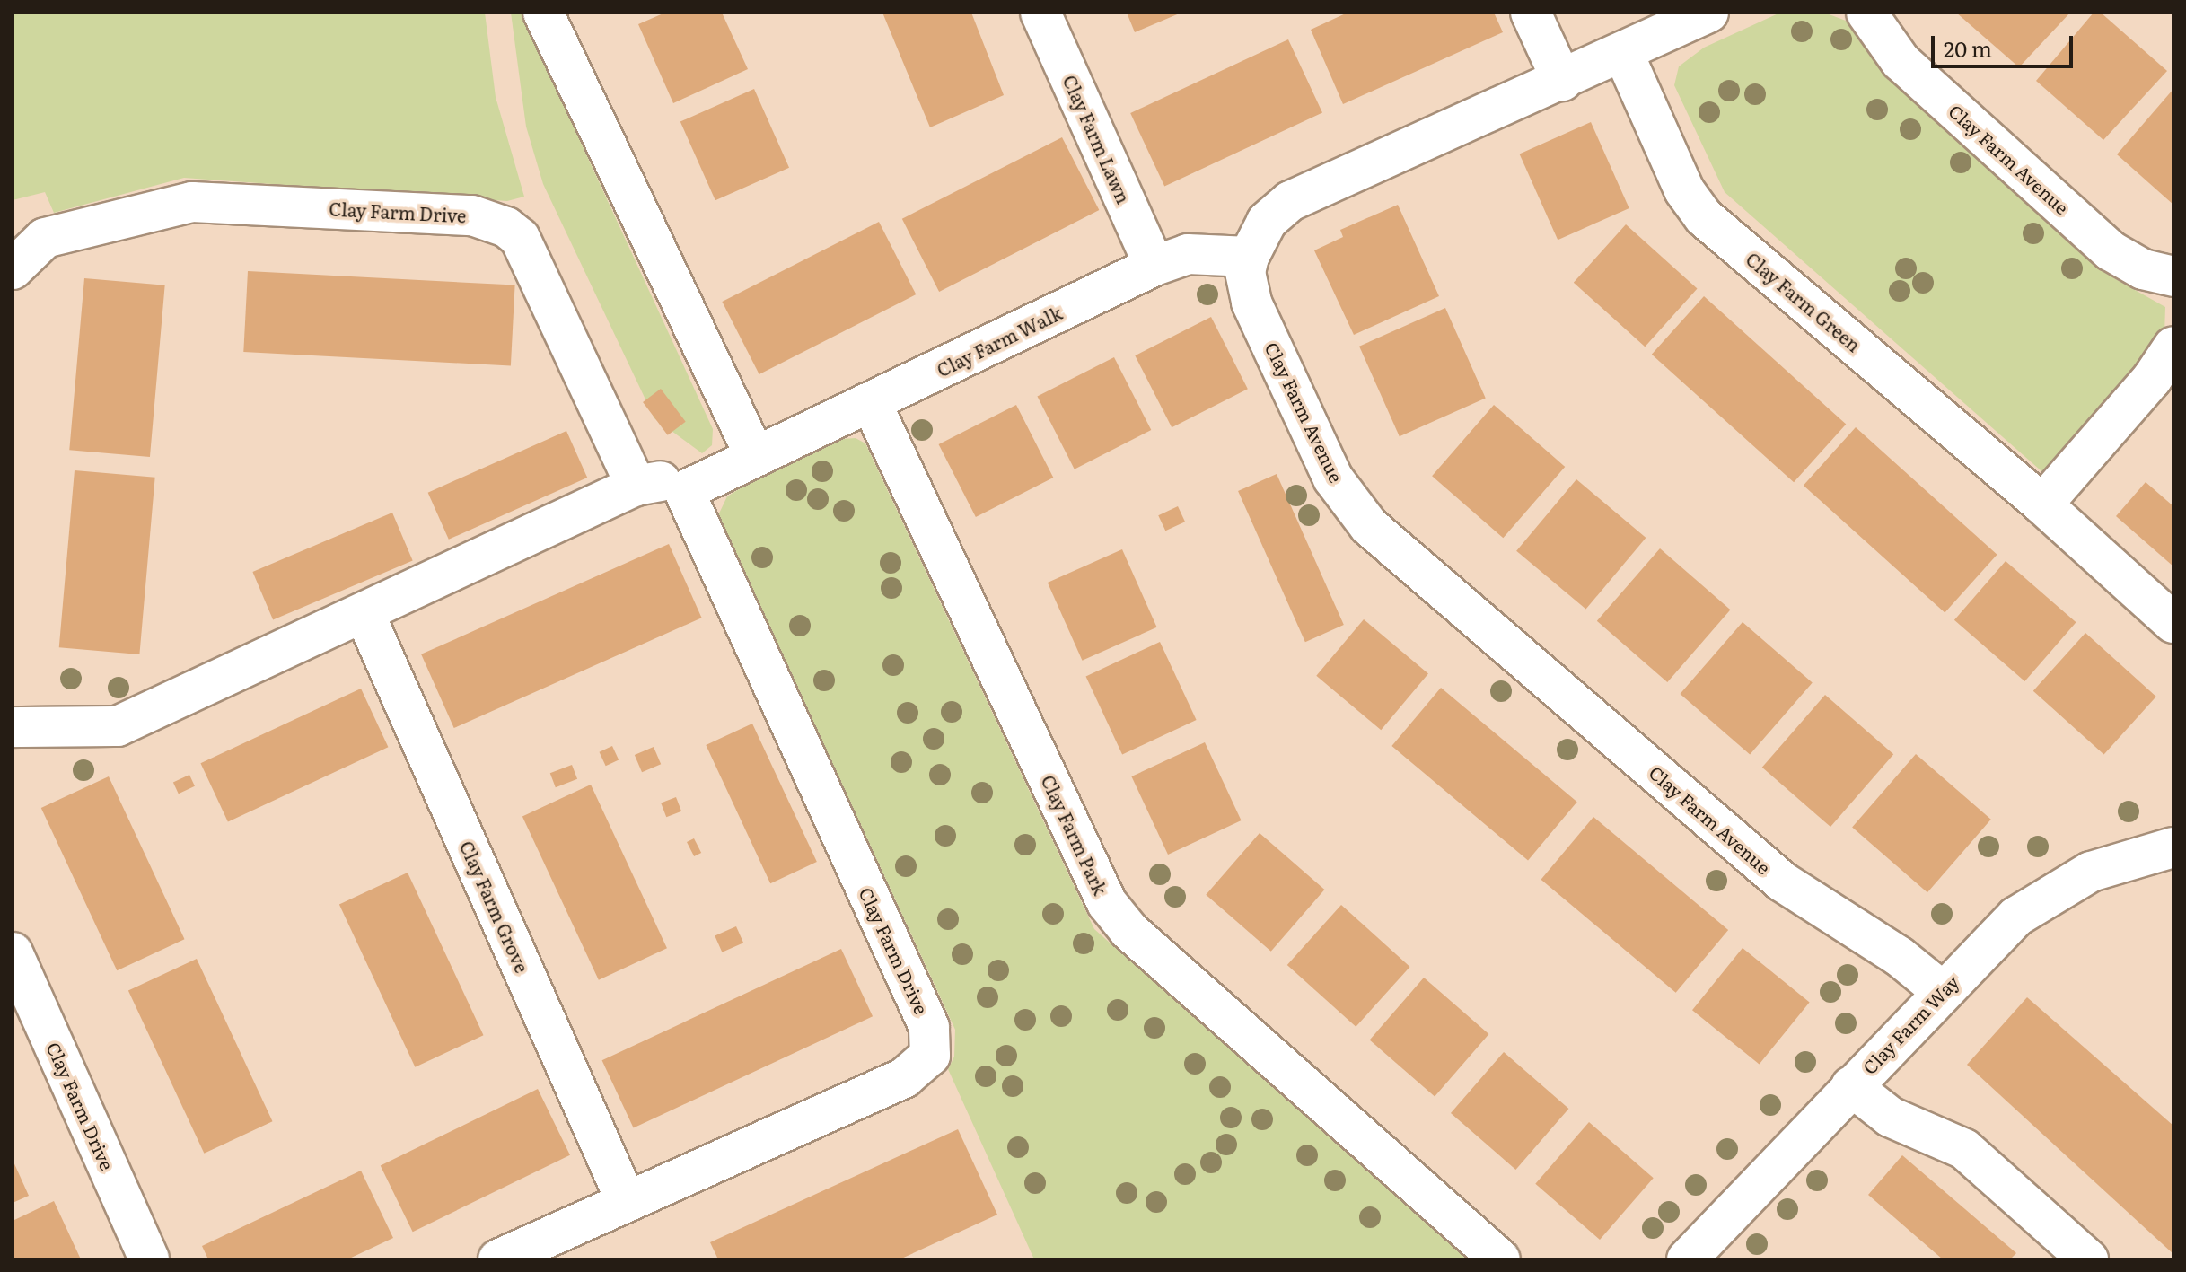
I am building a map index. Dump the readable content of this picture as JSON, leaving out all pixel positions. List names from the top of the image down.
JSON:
{
  "streets": {
    "street": [
      "Clay Farm Lawn",
      "Clay Farm Avenue",
      "Clay Farm Drive",
      "Clay Farm Green",
      "Clay Farm Walk",
      "Clay Farm Park",
      "Clay Farm Grove",
      "Clay Farm Way"
    ]
  },
  "crossings": [
    ["Clay Farm Lawn", "Clay Farm Walk"],
    ["Clay Farm Avenue", "Clay Farm Green"],
    ["Clay Farm Avenue", "Clay Farm Walk"],
    ["Clay Farm Avenue", "Clay Farm Way"],
    ["Clay Farm Drive", "Clay Farm Walk"],
    ["Clay Farm Drive", "Clay Farm Grove"],
    ["Clay Farm Walk", "Clay Farm Park"]
  ],
  "scale_bar": "20 m"
}
